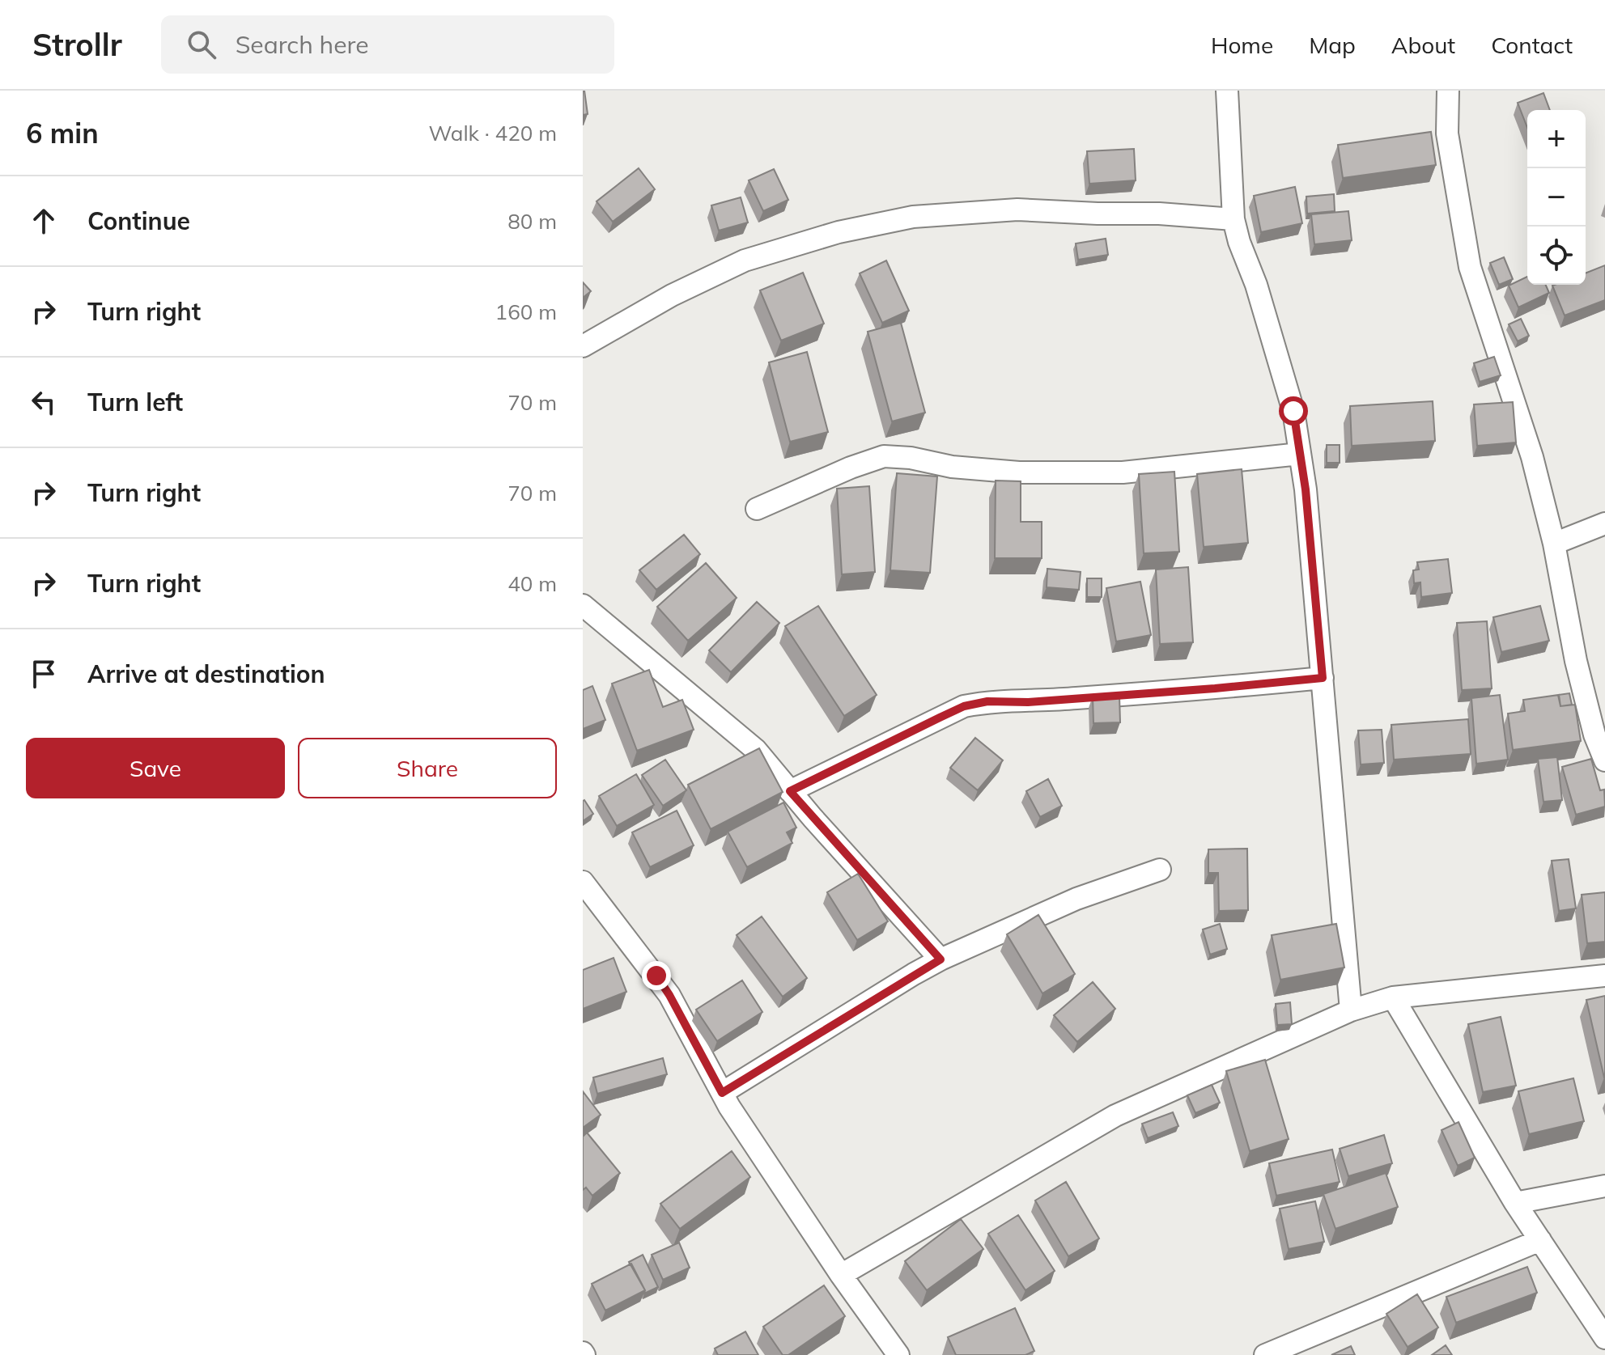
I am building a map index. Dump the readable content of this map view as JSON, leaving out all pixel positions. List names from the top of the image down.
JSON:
{
  "page": {
    "header": "Strollr",
    "search": "Search here",
    "nav": [
      "Home",
      "Map",
      "About",
      "Contact"
    ],
    "heading": ["6 min", "Walk · 420 m"],
    "map_buttons": ["+", "−"],
    "list": [
      ["Continue", "80 m"],
      ["Turn right", "160 m"],
      ["Turn left", "70 m"],
      ["Turn right", "70 m"],
      ["Turn right", "40 m"],
      "Arrive at destination"
    ],
    "buttons": ["Save", "Share"]
  }
}
